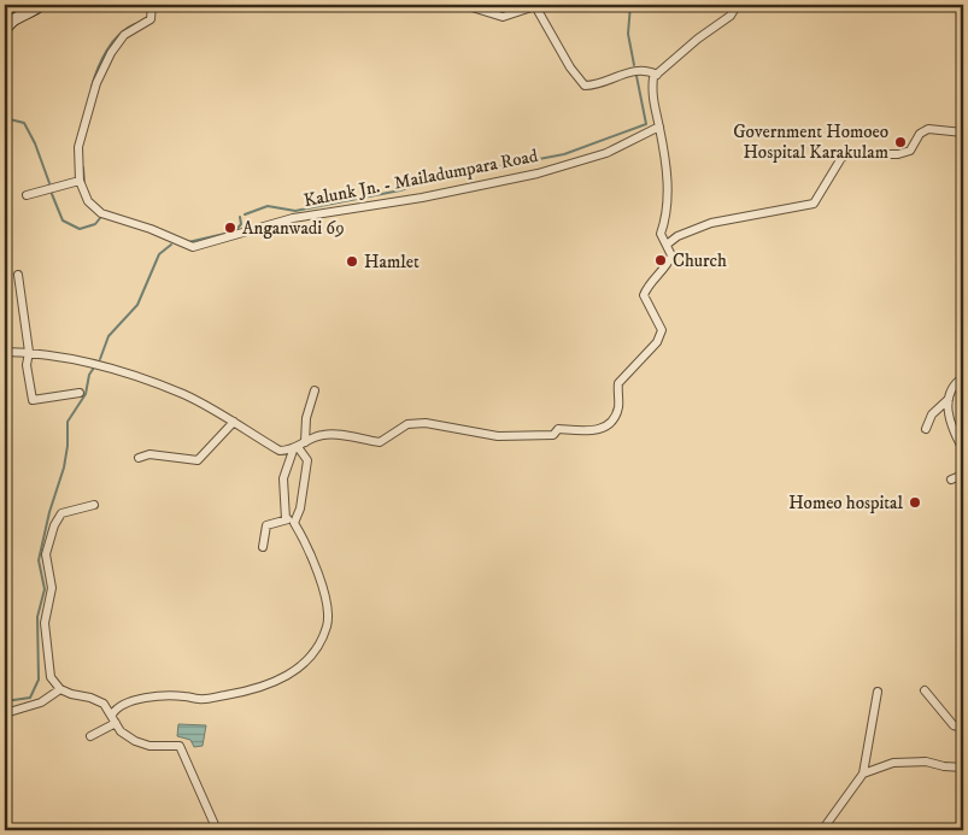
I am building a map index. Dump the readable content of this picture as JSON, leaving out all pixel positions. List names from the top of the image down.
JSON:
{
  "streets": {
    "street": ["Kalunk Jn. - Mailadumpara Road"]
  },
  "places": [
    "Government Homoeo Hospital Karakulam",
    "Anganwadi 69",
    "Church",
    "Hamlet",
    "Homeo hospital"
  ]
}
